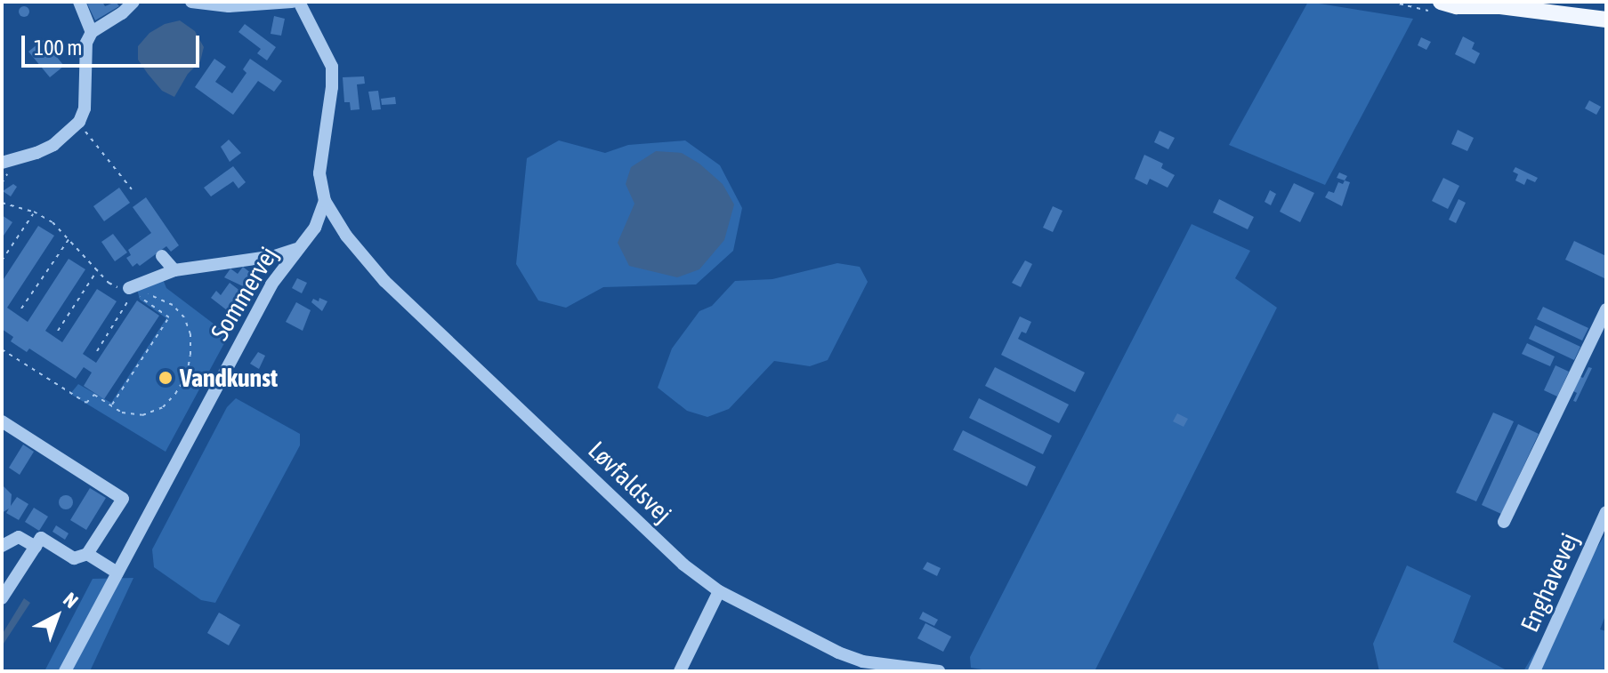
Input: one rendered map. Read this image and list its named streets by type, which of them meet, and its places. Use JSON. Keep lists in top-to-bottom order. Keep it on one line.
{"streets":{"street":["Sommervej","Løvfaldsvej","Enghavevej"]},"crossings":[["Sommervej","Løvfaldsvej"]],"places":["Vandkunst"],"scale_bar":"100 m","north":"top right"}
